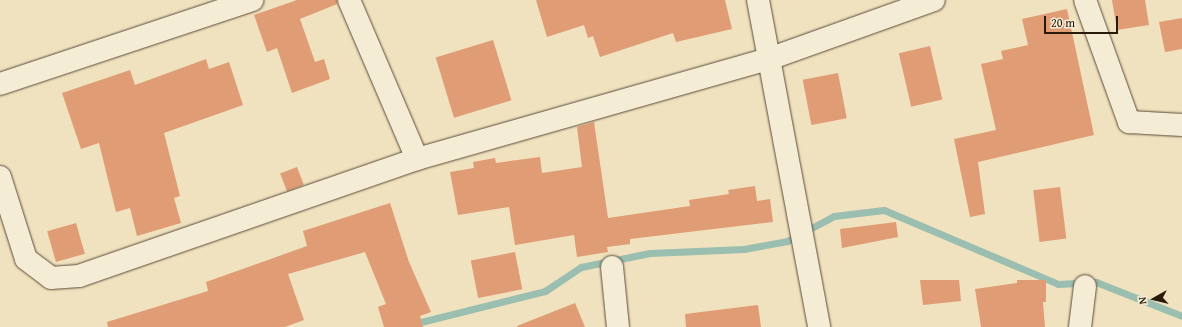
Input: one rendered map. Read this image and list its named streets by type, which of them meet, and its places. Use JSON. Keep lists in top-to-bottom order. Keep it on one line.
{"scale_bar":"20 m","north":"left"}
